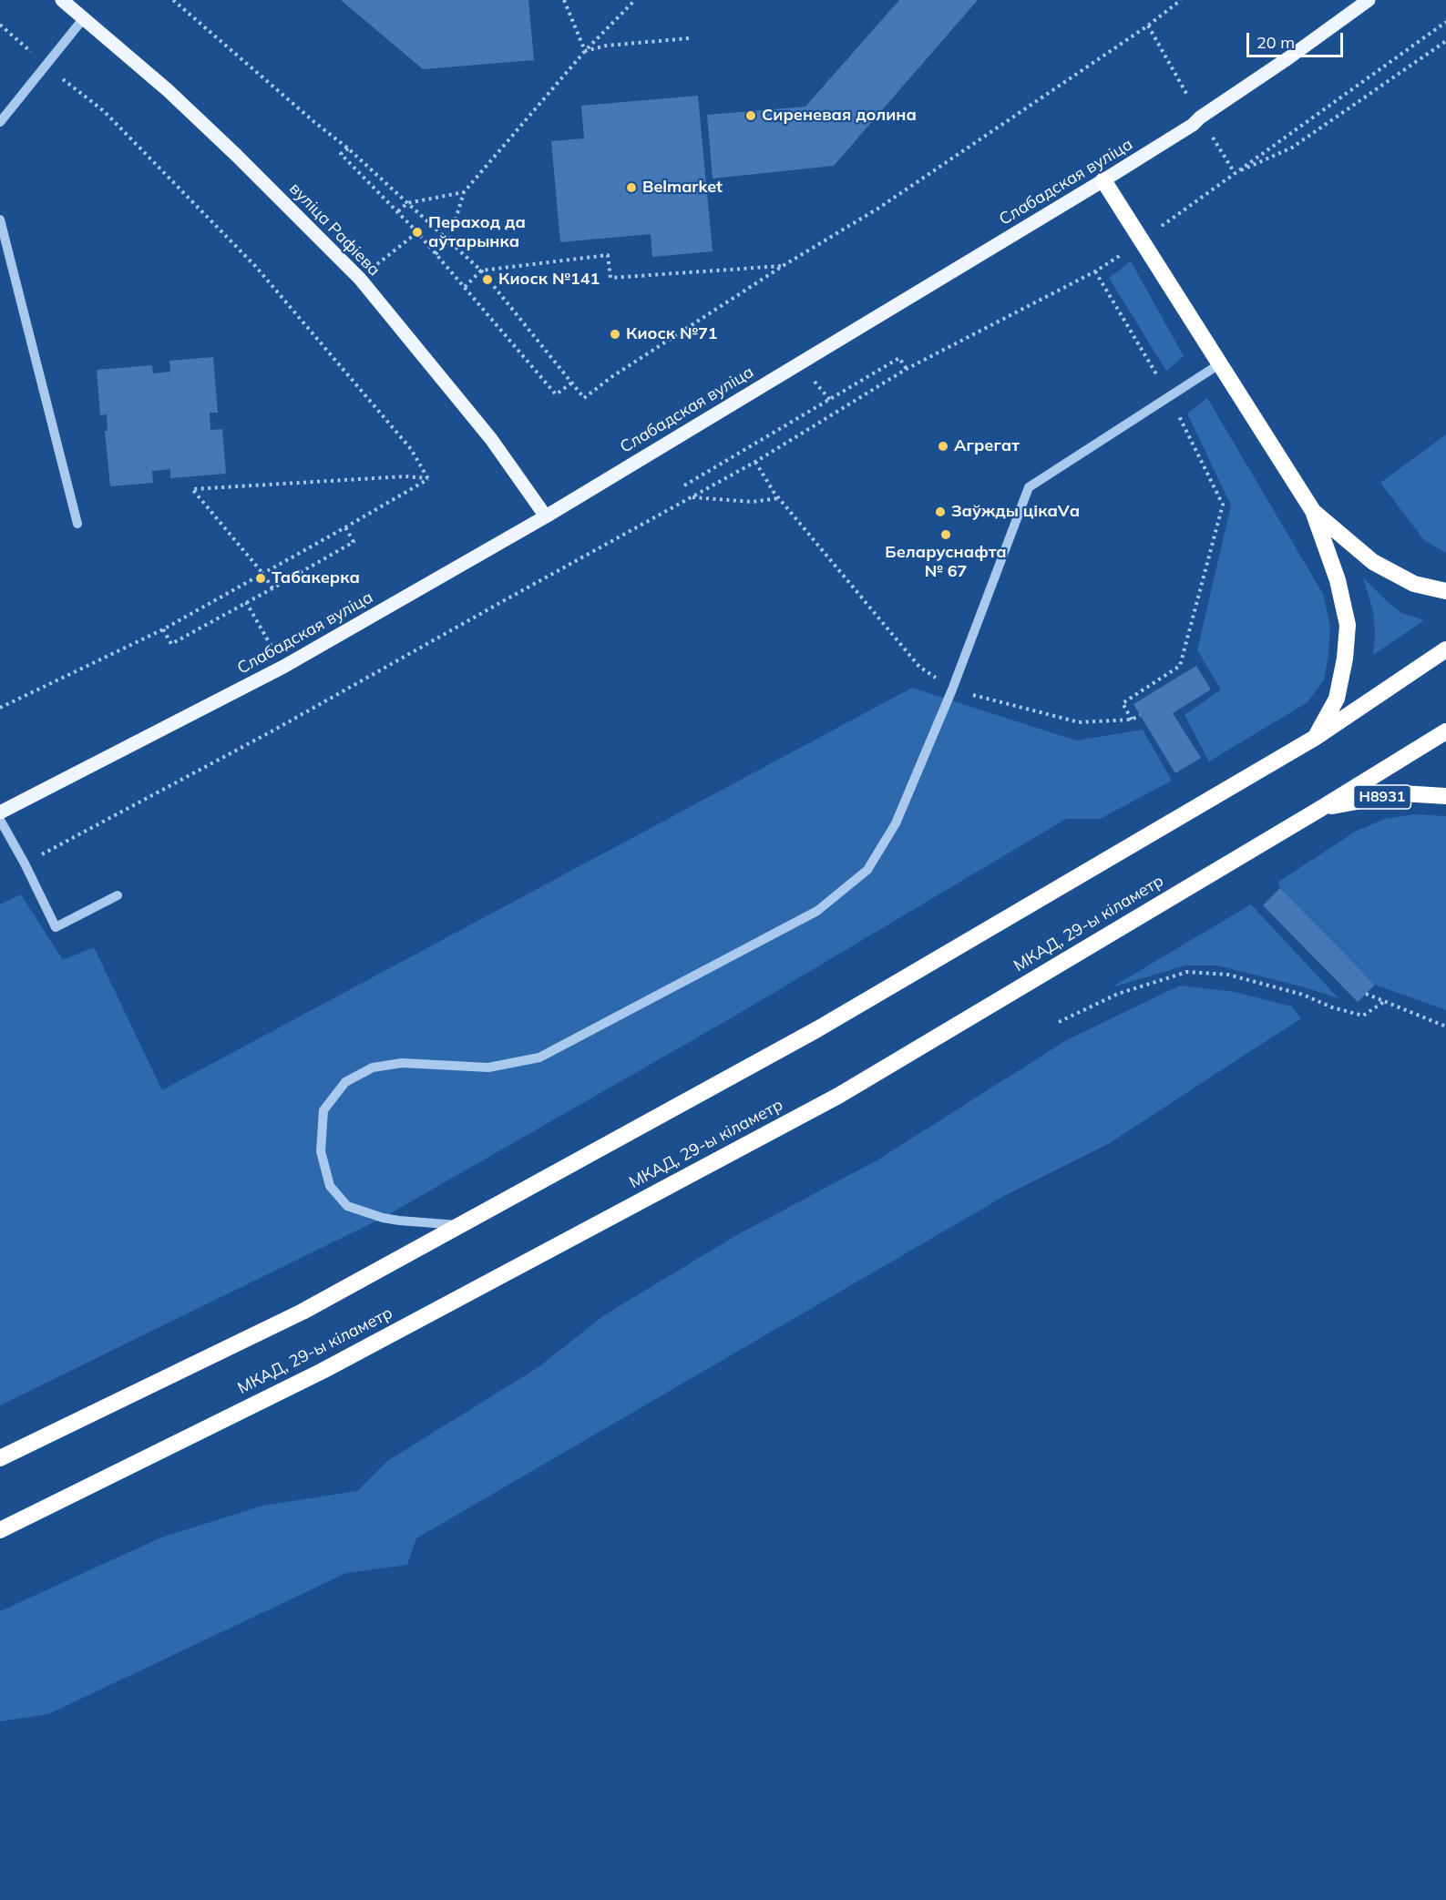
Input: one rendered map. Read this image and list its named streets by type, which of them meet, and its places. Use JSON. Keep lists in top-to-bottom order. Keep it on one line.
{"streets":{"highway":["Н8931","МКАД, 29-ы кіламетр"],"main road":["Слабадская вуліца","вуліца Рафіева"]},"crossings":[["Слабадская вуліца","вуліца Рафіева"],["Н8931","МКАД, 29-ы кіламетр"]],"places":["Сиреневая долина","Belmarket","Пераход да аўтарынка","Киоск №141","Киоск №71","Агрегат","Заўжды цікаVа","Беларуснафта № 67","Табакерка"],"scale_bar":"20 m"}
